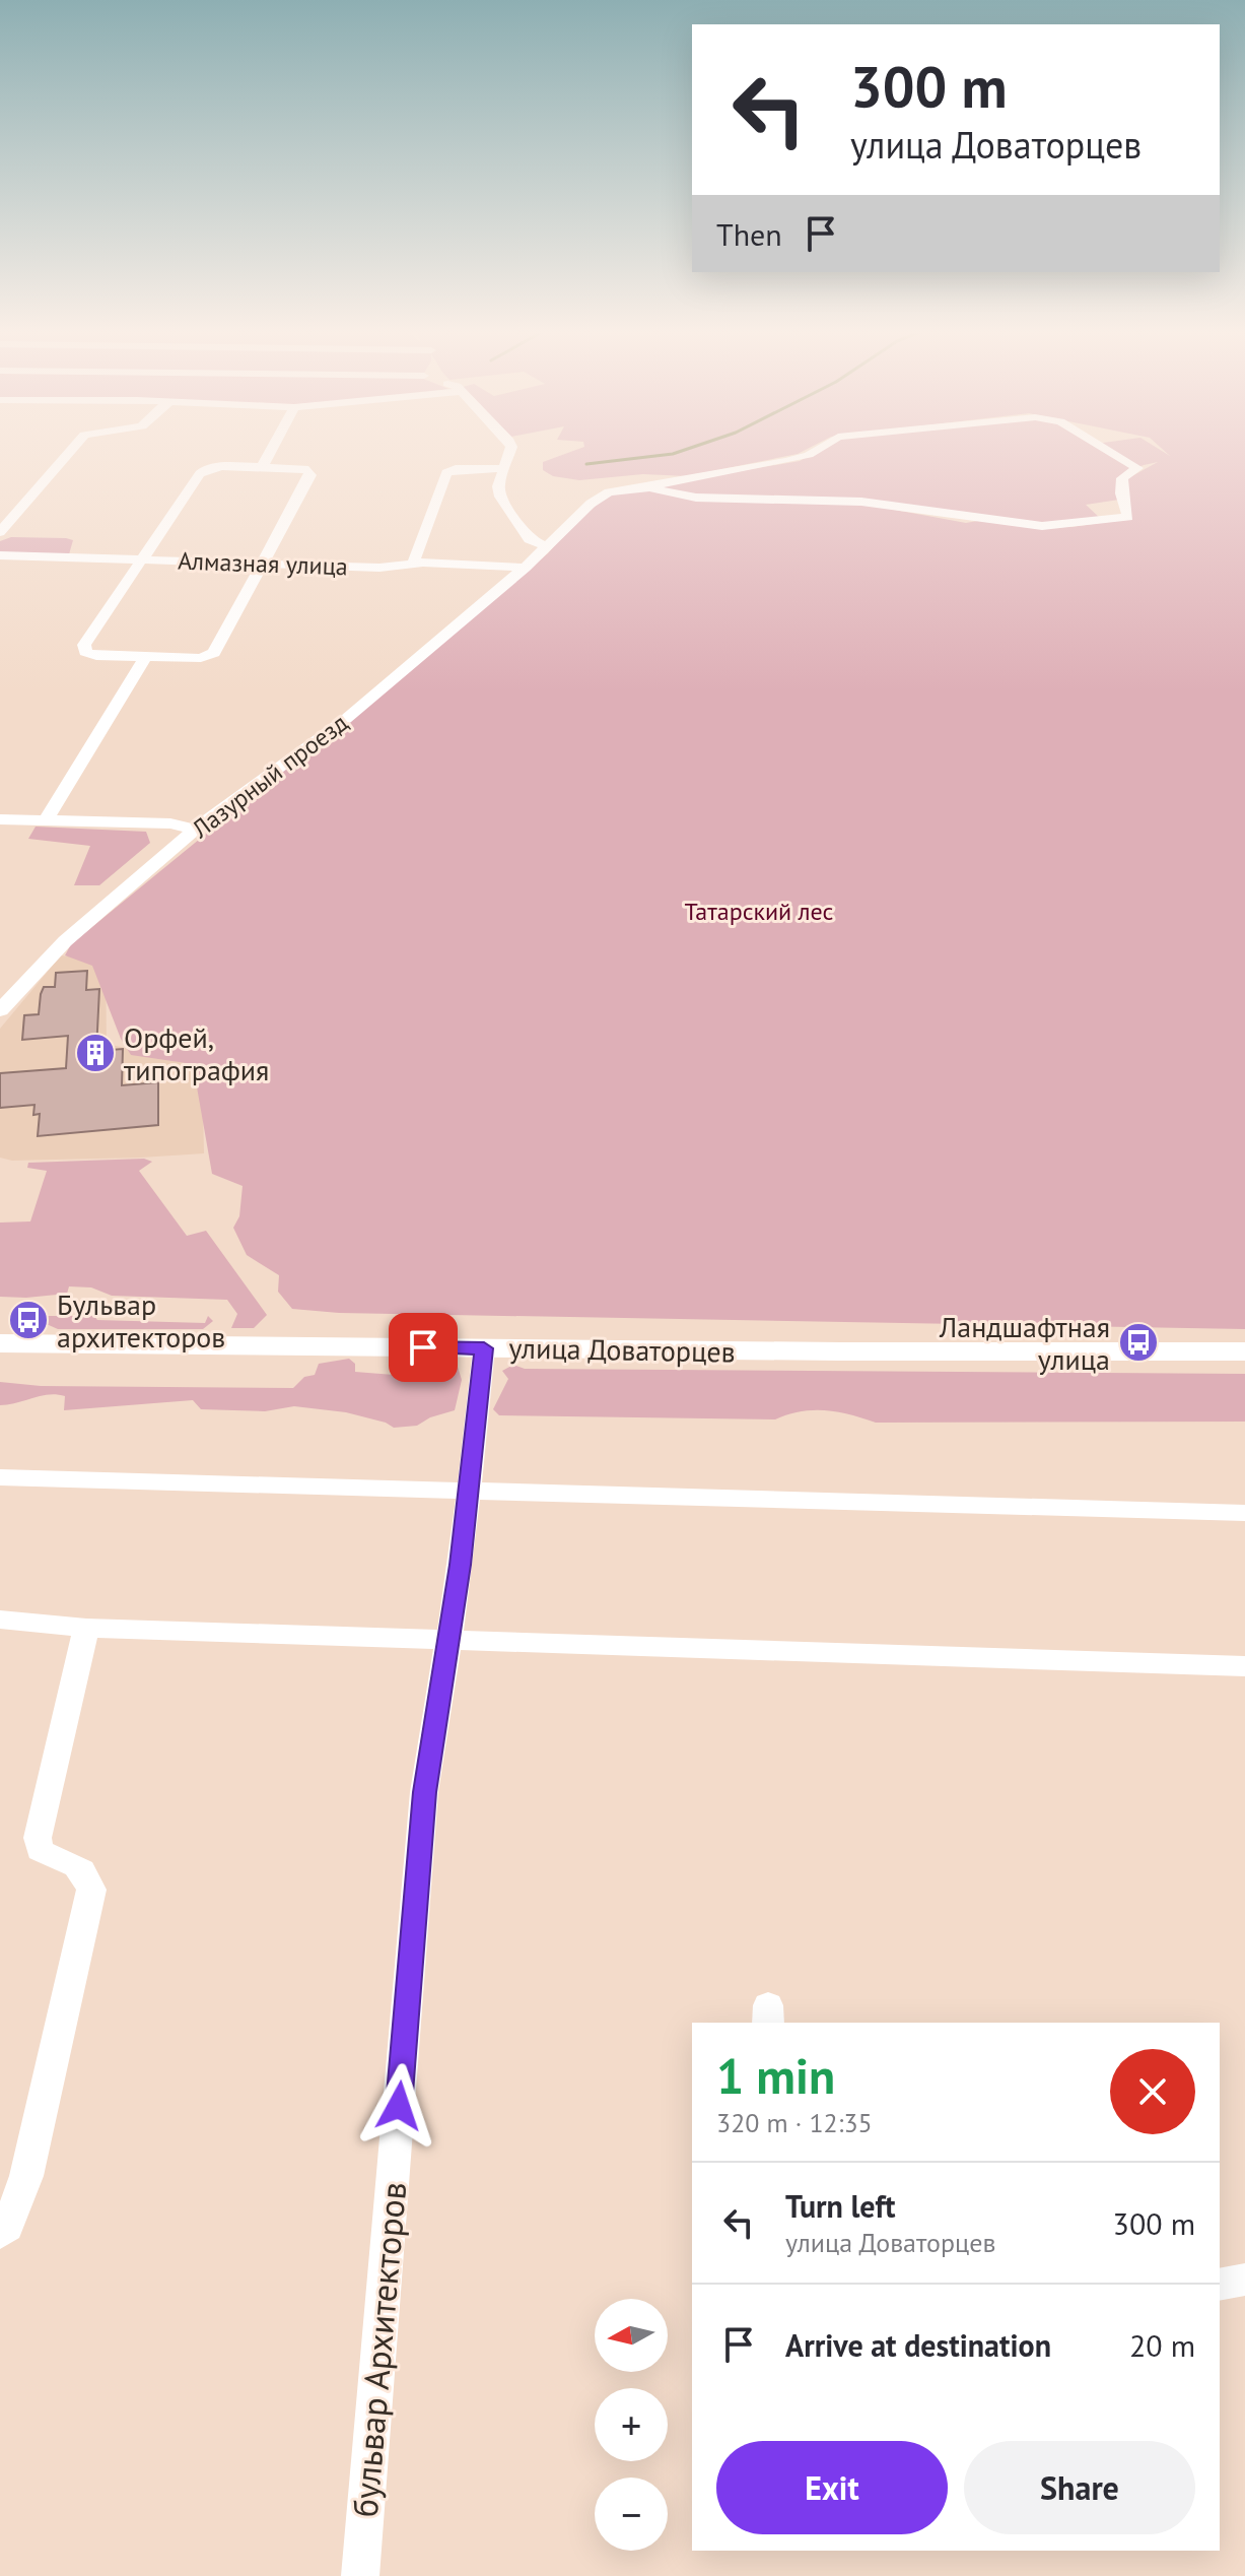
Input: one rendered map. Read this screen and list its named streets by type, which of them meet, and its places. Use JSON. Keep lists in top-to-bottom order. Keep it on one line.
{"streets":{"main road":["улица Доваторцев"],"street":["Алмазная улица","Лазурный проезд","бульвар Архитекторов"]},"crossings":[["Алмазная улица","Лазурный проезд"],["улица Доваторцев","бульвар Архитекторов"]],"parks":["Татарский лес"],"places":{"building":["Орфей, типография"],"bus stop":["Бульвар архитекторов","Ландшафтная улица"]},"north":"left","page":{"turn":["300 m","улица Доваторцев"],"then":"Then","heading":["1 min","320 m · 12:35"],"list":[{"name":"Turn left","note":"улица Доваторцев","value":"300 m"},{"name":"Arrive at destination","value":"20 m"}],"map_buttons":["+","−"],"buttons":["Exit","Share"]}}
